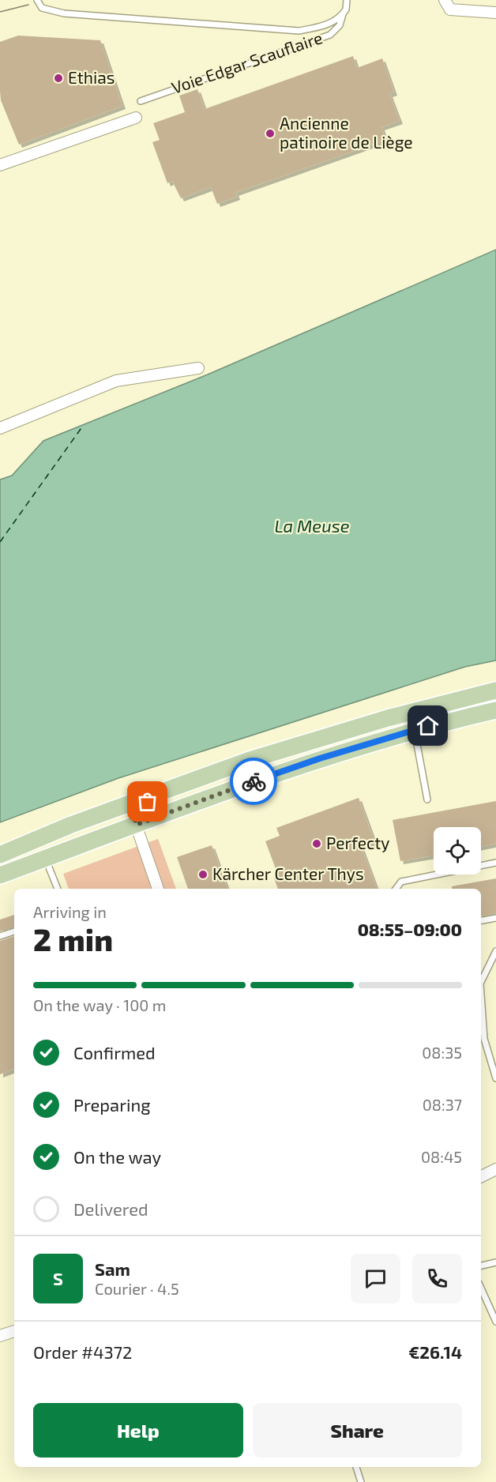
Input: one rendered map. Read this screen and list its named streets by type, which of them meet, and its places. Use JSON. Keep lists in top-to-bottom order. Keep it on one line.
{"streets":{"lane":["Voie Edgar Scauflaire"]},"water":["La Meuse"],"places":["Ethias","Ancienne patinoire de Liège","Perfecty","Kärcher Center Thys"],"page":{"heading":["2 min","Arriving in","08:55–09:00"],"panel":["Sam","Courier · 4.5","Order #4372","€26.14"],"bar":"On the way · 100 m","list":[["Confirmed","08:35"],["Preparing","08:37"],["On the way","08:45"],"Delivered"],"round":"S","buttons":["Help","Share"]}}
